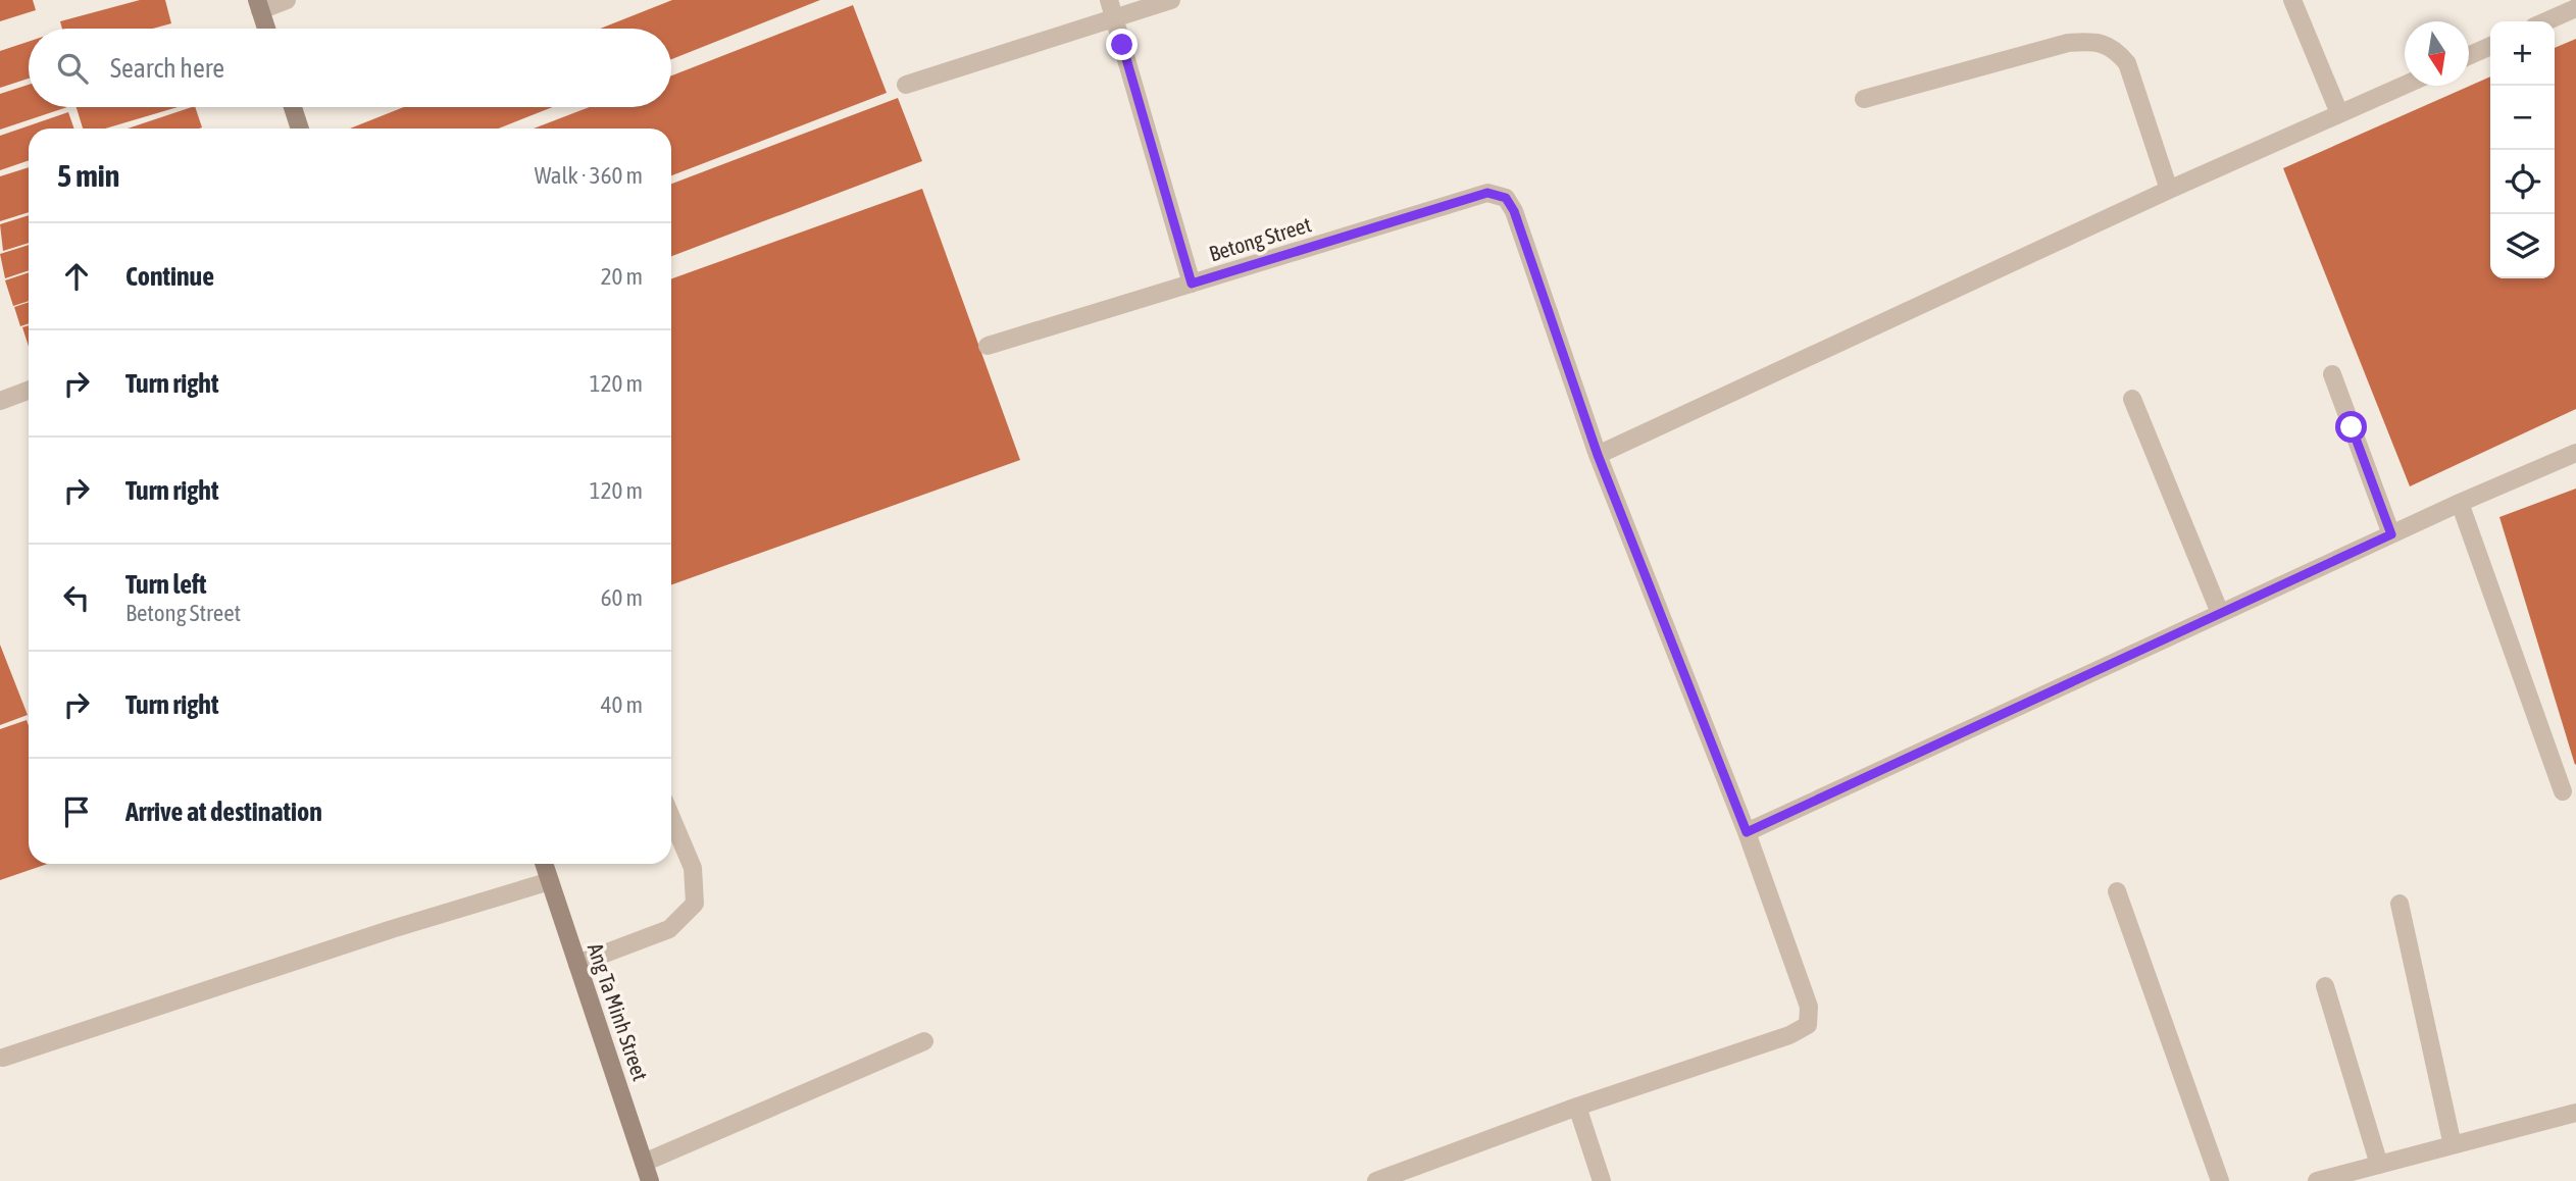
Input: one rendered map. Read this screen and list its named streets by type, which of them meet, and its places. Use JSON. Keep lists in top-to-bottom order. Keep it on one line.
{"streets":{"street":["Betong Street","Ang Ta Minh Street"]},"north":"bottom","page":{"map_buttons":["+","−"],"search":"Search here","heading":["5 min","Walk · 360 m"],"list":[["Continue","20 m"],["Turn right","120 m"],["Turn right","120 m"],["Turn left","Betong Street","60 m"],["Turn right","40 m"],"Arrive at destination"]}}
